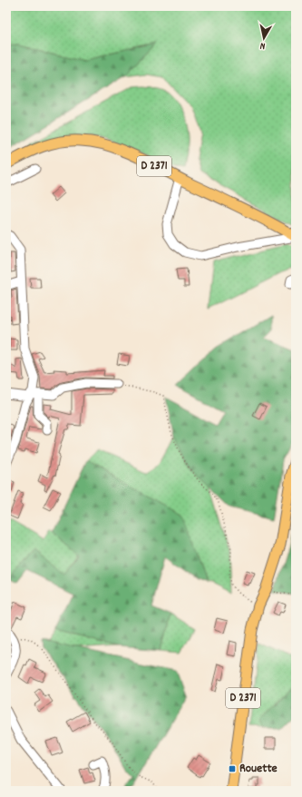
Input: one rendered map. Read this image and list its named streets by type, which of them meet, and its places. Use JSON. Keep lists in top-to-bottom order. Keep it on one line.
{"streets":{"main road":["D 2371"]},"places":{"transit":["Rouette"]},"north":"bottom"}
